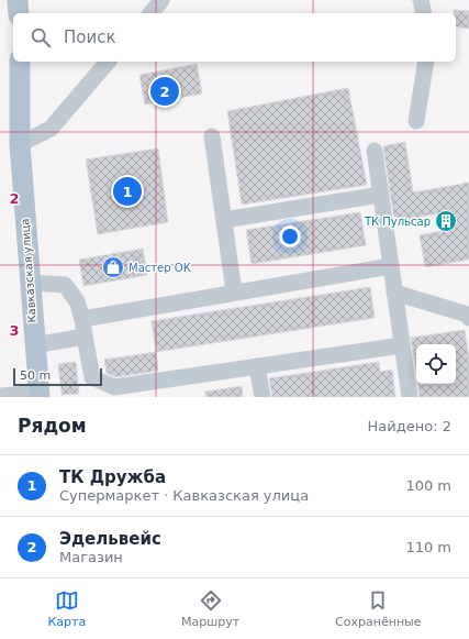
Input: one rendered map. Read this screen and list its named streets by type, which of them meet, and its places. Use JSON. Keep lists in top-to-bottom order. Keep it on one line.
{"streets":{"main road":["Кавказская улица"]},"places":{"building":["ТК Пульсар"],"shop":["Мастер ОК"]},"scale_bar":"50 m","page":{"search":"Поиск","pins":["2","1"],"scale":"50 m","heading":["Рядом","Найдено: 2"],"list":[{"mark":"1","name":"ТК Дружба","note":"Супермаркет · Кавказская улица","value":"100 m"},{"mark":"2","name":"Эдельвейс","note":"Магазин","value":"110 m"}],"nav":["Карта","Маршрут","Сохранённые"]},"grid":{"rows":["2","3"]}}
